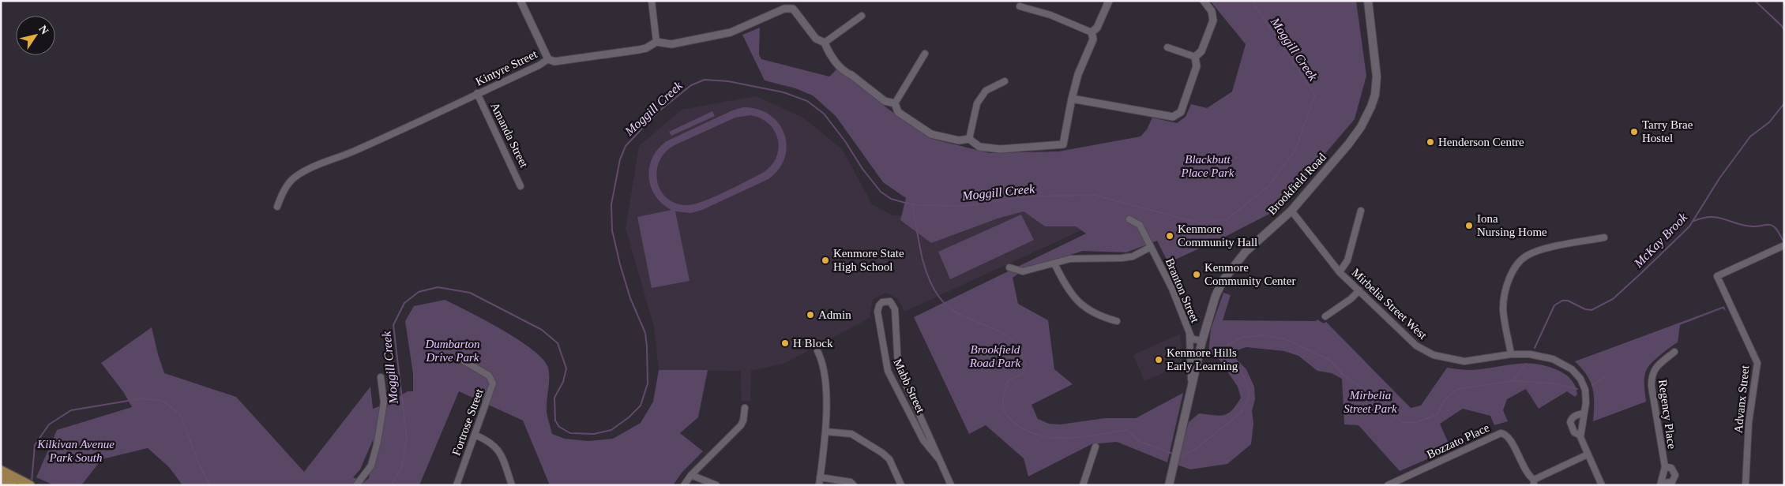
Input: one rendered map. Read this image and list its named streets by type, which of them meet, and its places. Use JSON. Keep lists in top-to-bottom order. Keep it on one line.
{"streets":{"main road":["Brookfield Road"],"street":["Kintyre Street","Amanda Street","Branton Street","Mirbelia Street West","Mabb Street","Advanx Street","Regency Place","Fortrose Street","Bozzato Place"]},"crossings":[["Kintyre Street","Amanda Street"],["Brookfield Road","Branton Street"],["Brookfield Road","Mirbelia Street West"]],"water":["Moggill Creek","McKay Brook"],"parks":["Blackbutt Place Park","Dumbarton Drive Park","Brookfield Road Park","Mirbelia Street Park","Kilkivan Avenue Park South"],"places":["Tarry Brae Hostel","Henderson Centre","Iona Nursing Home","Kenmore Community Hall","Kenmore State High School","Kenmore Community Center","Admin","H Block","Kenmore Hills Early Learning"],"north":"top right"}
